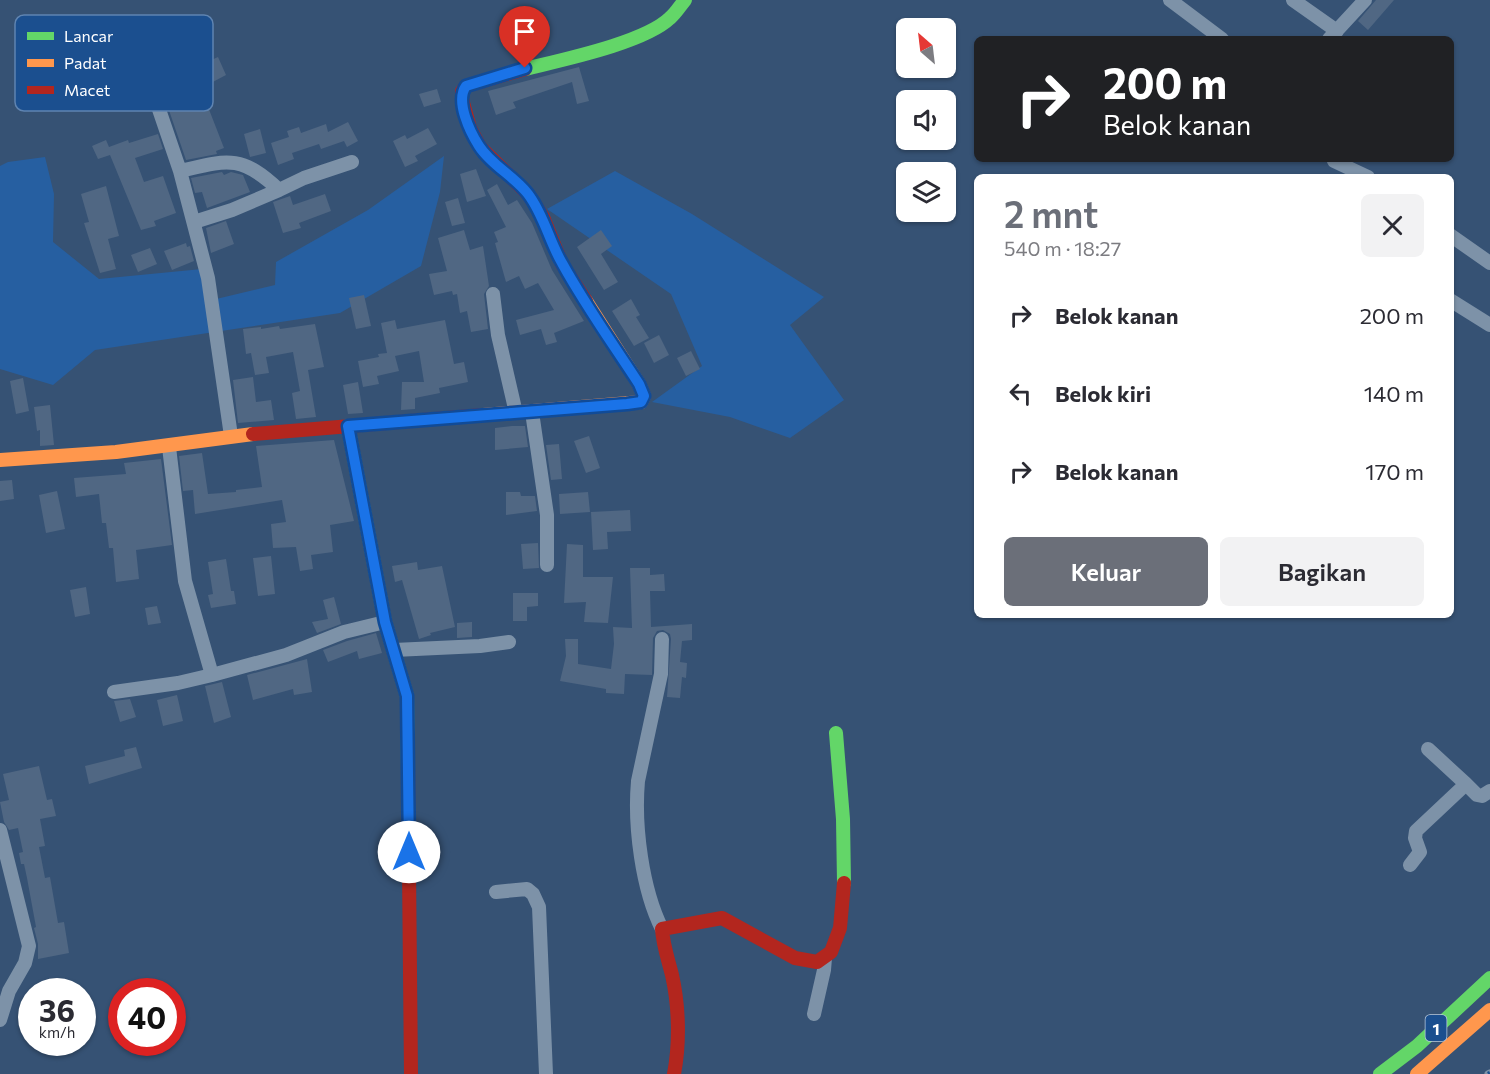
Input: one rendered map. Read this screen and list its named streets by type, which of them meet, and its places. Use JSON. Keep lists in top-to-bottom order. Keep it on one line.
{"streets":{"main road":["1"]},"legend":["Lancar","Padat","Macet"],"north":"top left","page":{"turn":["200 m","Belok kanan"],"heading":["2 mnt","540 m · 18:27"],"list":[{"name":"Belok kanan","value":"200 m"},{"name":"Belok kiri","value":"140 m"},{"name":"Belok kanan","value":"170 m"}],"buttons":["Keluar","Bagikan"],"speed":"36 km/h","limit":"40"}}
